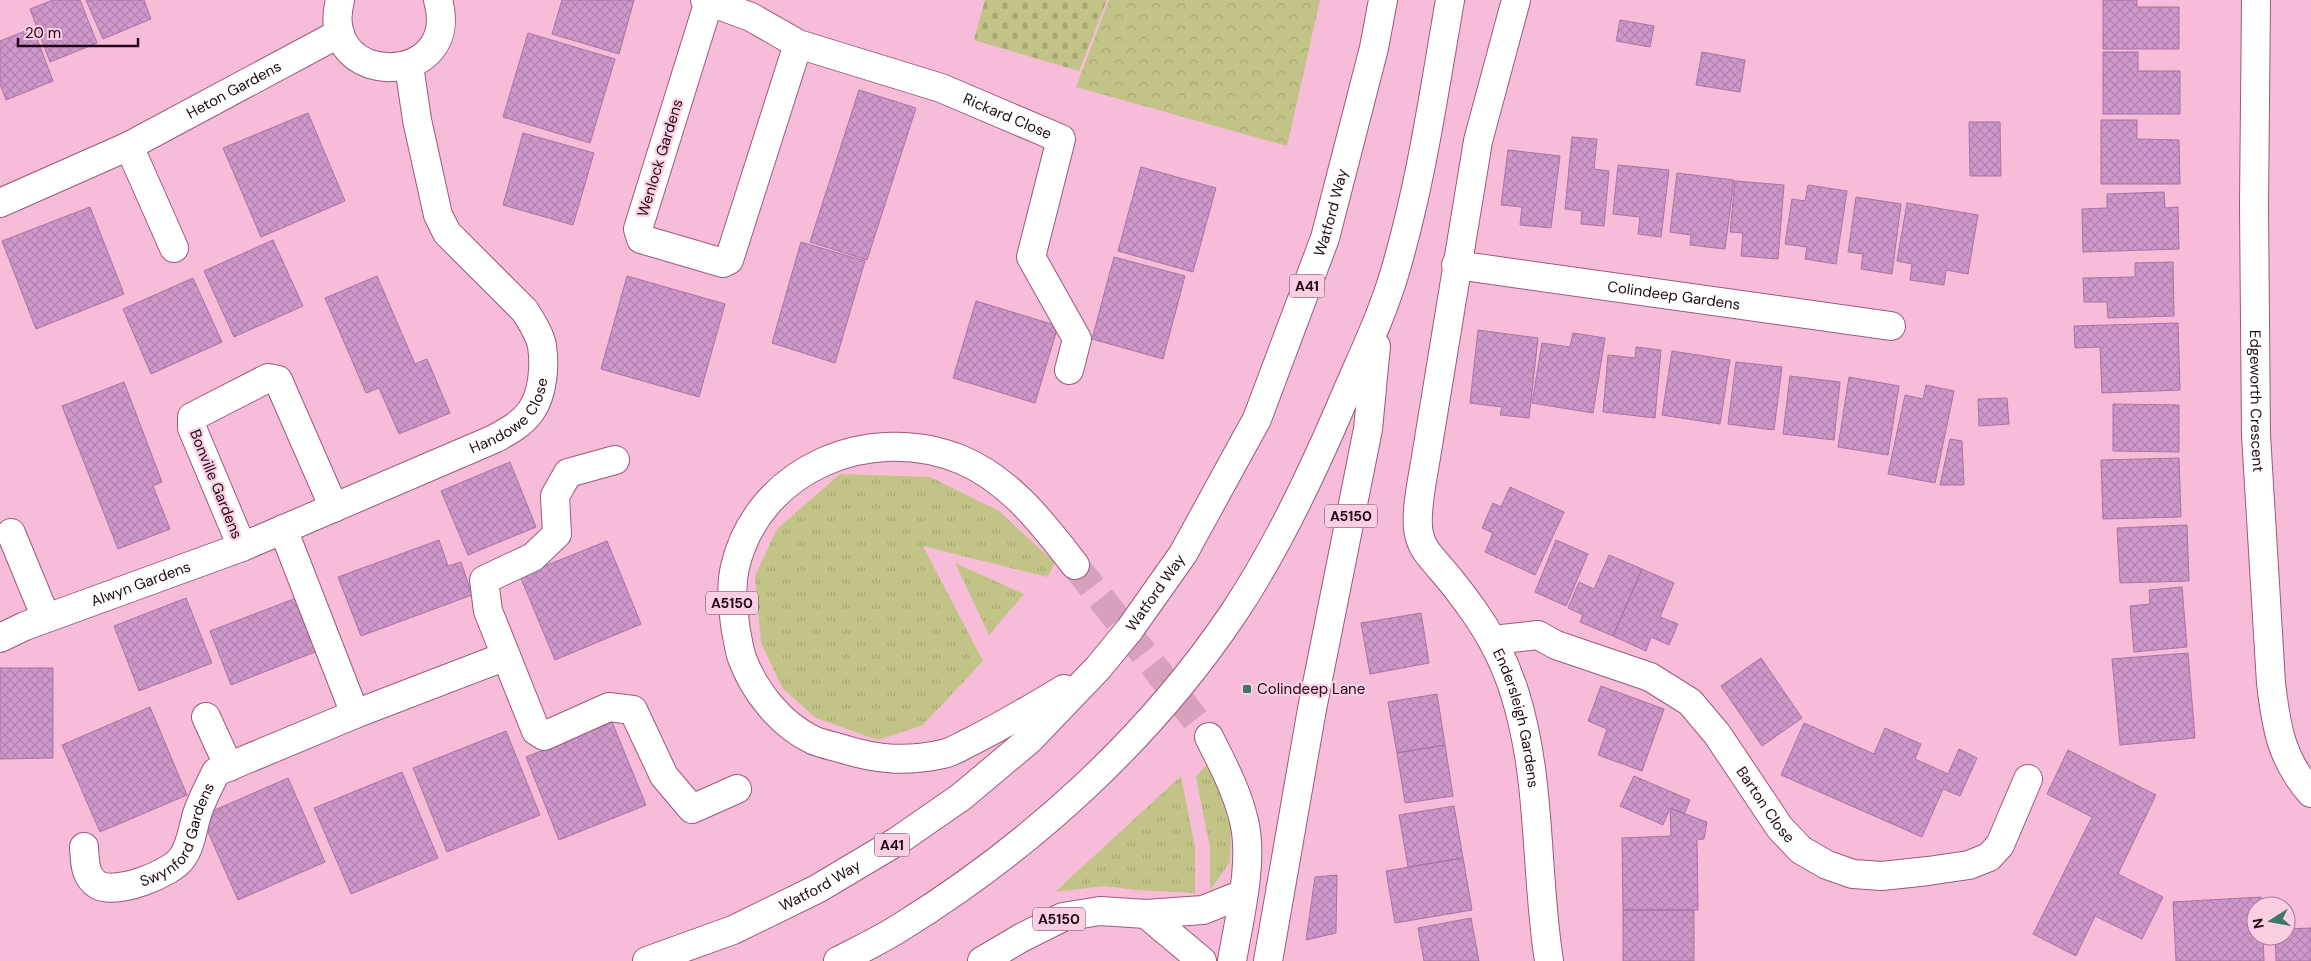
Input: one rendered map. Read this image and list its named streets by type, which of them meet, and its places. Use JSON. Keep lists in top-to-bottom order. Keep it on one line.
{"streets":{"main road":["Heton Gardens","Rickard Close","Wenlock Gardens","Watford Way","A41","Colindeep Gardens","Edgeworth Crescent","Handowe Close","Bonville Gardens","A5150","Alwyn Gardens","Endersleigh Gardens","Barton Close","Swynford Gardens"]},"crossings":[["Rickard Close","Wenlock Gardens"],["Watford Way","A5150"],["Colindeep Gardens","Endersleigh Gardens"],["Handowe Close","Bonville Gardens"],["Handowe Close","Alwyn Gardens"],["Bonville Gardens","Alwyn Gardens"],["Endersleigh Gardens","Barton Close"]],"places":{"transit":["Colindeep Lane"]},"scale_bar":"20 m","north":"left"}
